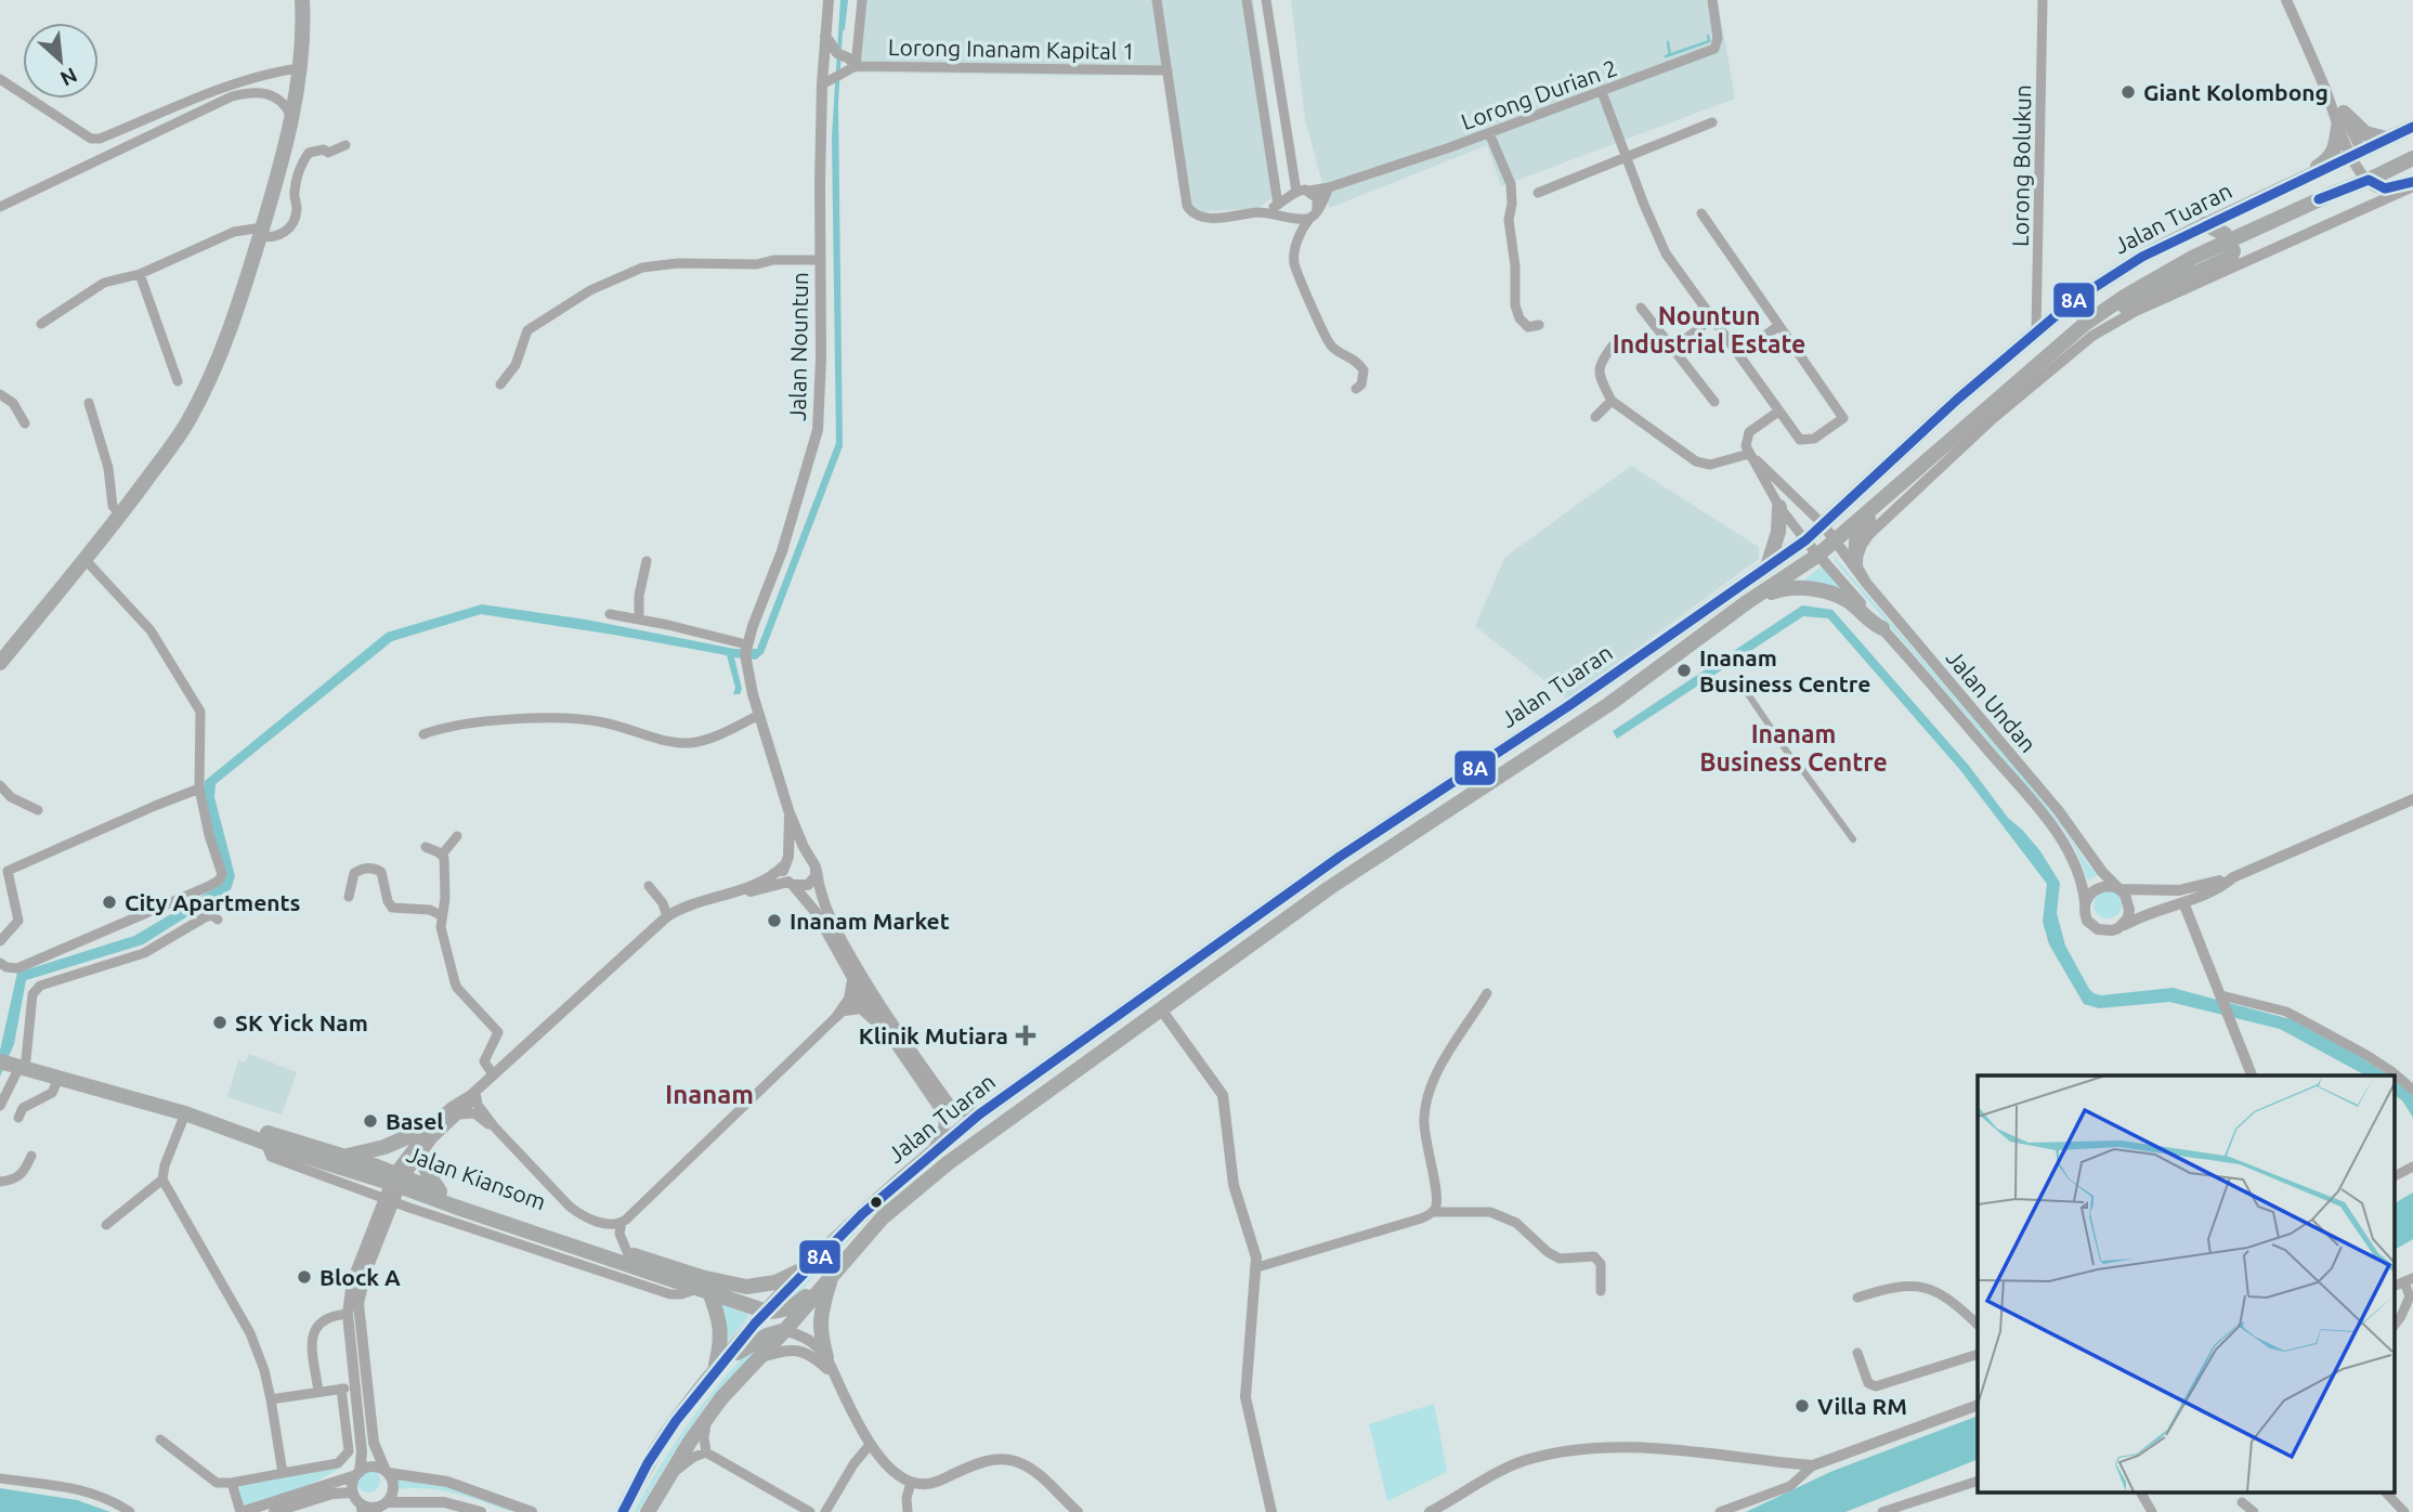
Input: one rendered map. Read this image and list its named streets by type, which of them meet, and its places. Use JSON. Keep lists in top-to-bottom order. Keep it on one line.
{"streets":{"main road":["Jalan Tuaran","Jalan Kiansom"],"street":["Lorong Inanam Kapital 1","Lorong Durian 2","Lorong Bolukun","Jalan Nountun","Jalan Undan"]},"crossings":[["Lorong Bolukun","Jalan Tuaran"],["Jalan Tuaran","Jalan Nountun"],["Jalan Tuaran","Jalan Undan"],["Jalan Tuaran","Jalan Kiansom"]],"districts":["Nountun Industrial Estate","Inanam Business Centre","Inanam"],"places":{"other":["Giant Kolombong","Inanam Business Centre","City Apartments","Inanam Market","SK Yick Nam","Basel","Block A","Villa RM"],"health":["Klinik Mutiara"]},"lines":["transit line 8A"],"north":"bottom right"}
